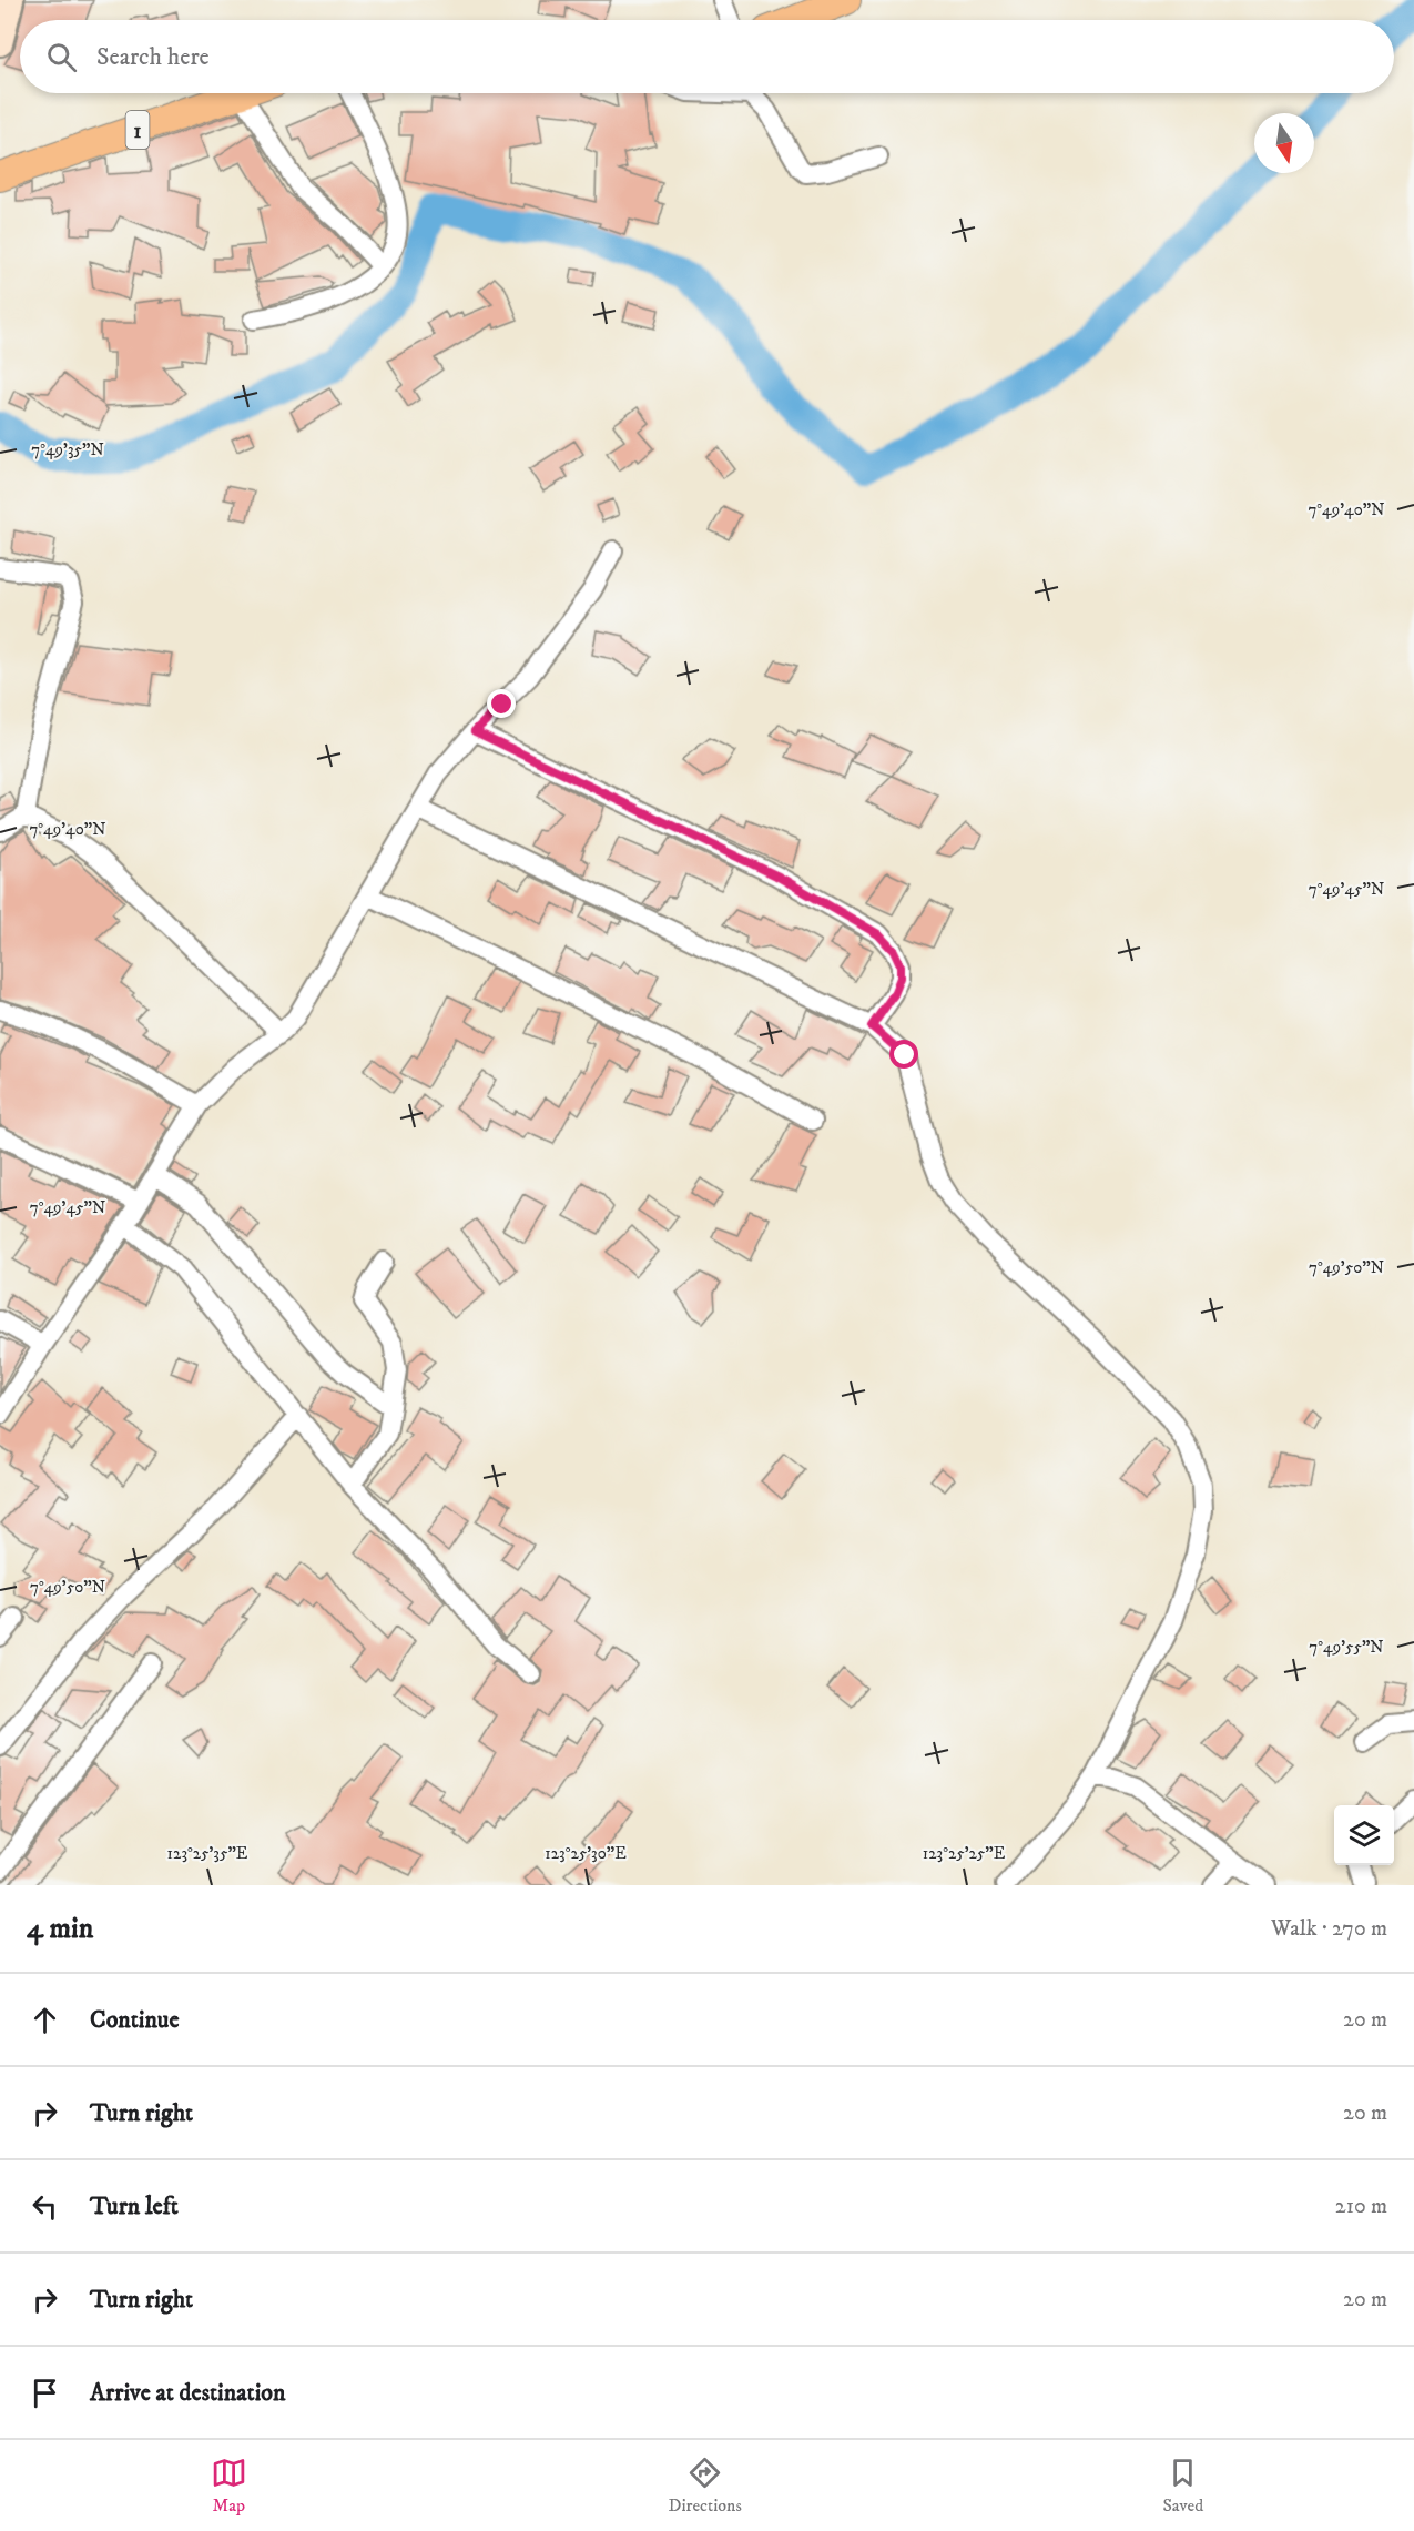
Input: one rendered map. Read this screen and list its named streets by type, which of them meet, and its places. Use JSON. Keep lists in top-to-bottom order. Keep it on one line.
{"streets":{"main road":["1"]},"north":"bottom","page":{"search":"Search here","heading":["4 min","Walk · 270 m"],"list":[["Continue","20 m"],["Turn right","20 m"],["Turn left","210 m"],["Turn right","20 m"],"Arrive at destination"],"nav":["Map","Directions","Saved"]},"coordinates":["7°49'35\"N","7°49'40\"N","7°49'45\"N","7°49'50\"N","7°49'55\"N","123°25'35\"E","123°25'30\"E","123°25'25\"E"]}
